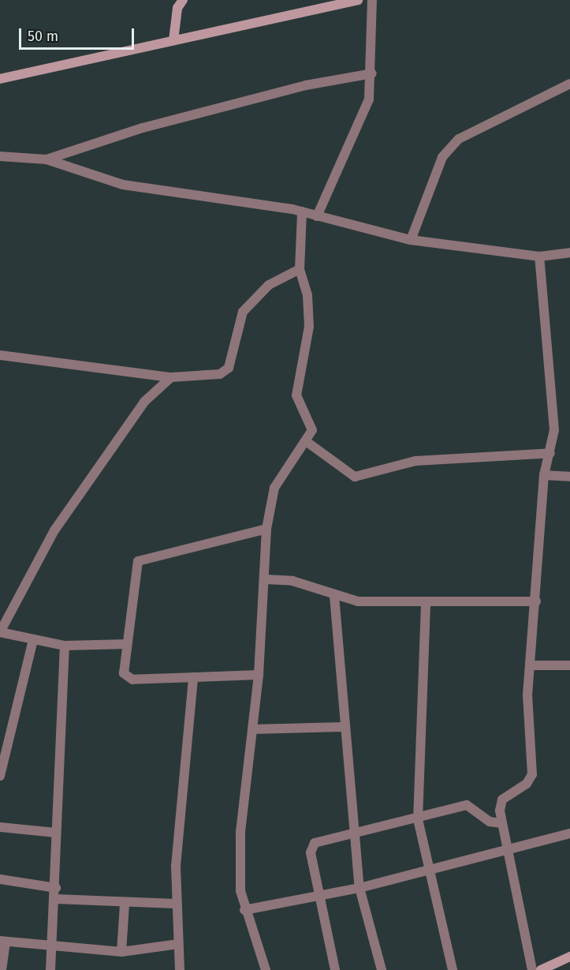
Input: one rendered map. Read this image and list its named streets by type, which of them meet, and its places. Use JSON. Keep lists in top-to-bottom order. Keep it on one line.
{"scale_bar":"50 m"}
